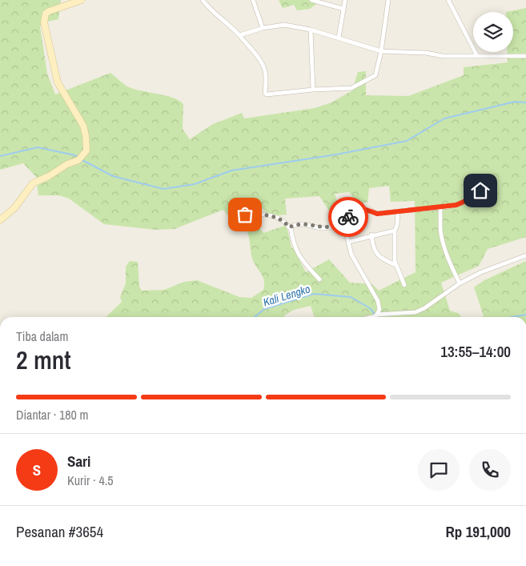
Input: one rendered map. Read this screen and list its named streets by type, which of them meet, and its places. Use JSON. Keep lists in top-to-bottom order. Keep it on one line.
{"water":["Kali Lengko"],"page":{"heading":["2 mnt","Tiba dalam","13:55–14:00"],"panel":["Sari","Kurir · 4.5","Pesanan #3654","Rp 191,000"],"bar":"Diantar · 180 m","round":"S"}}
